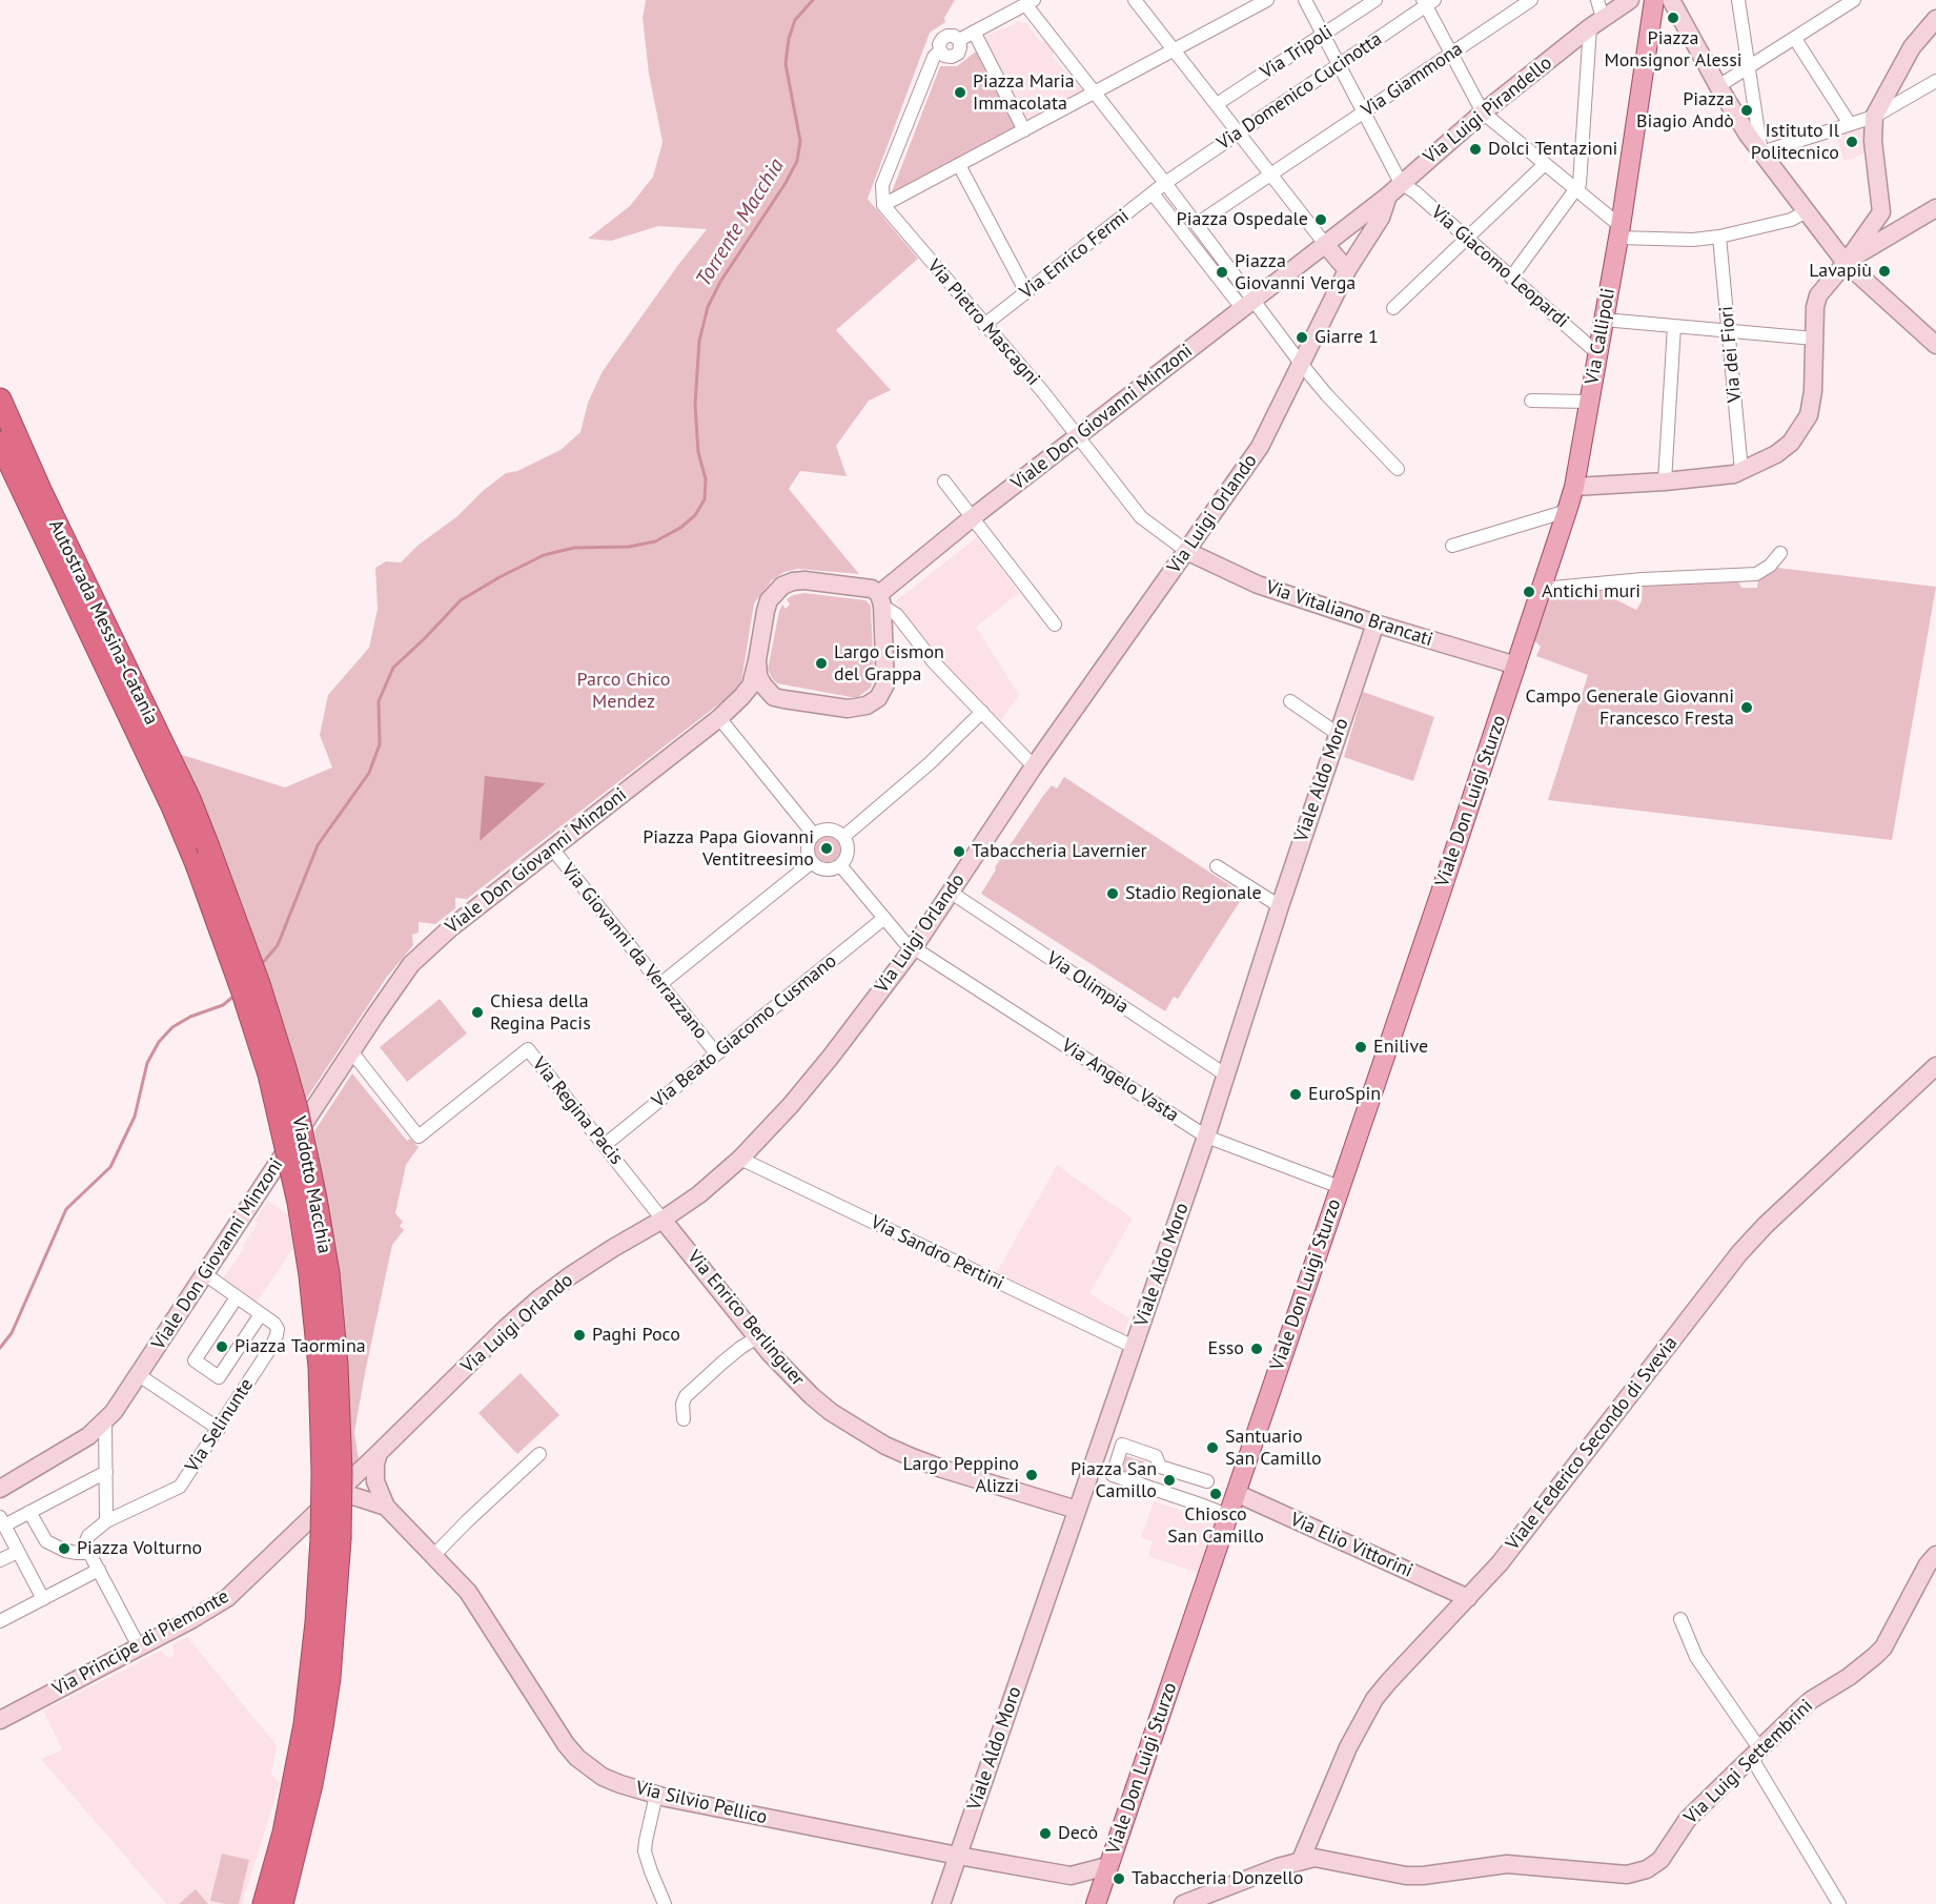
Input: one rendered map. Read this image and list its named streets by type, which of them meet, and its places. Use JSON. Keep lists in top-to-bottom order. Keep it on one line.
{"streets":{"highway":["Autostrada Messina-Catania","Viadotto Macchia"],"main road":["Via Callipoli","Viale Don Luigi Sturzo"],"street":["Via Tripoli","Via Giammona","Via Domenico Cucinotta","Via Luigi Pirandello","Via Enrico Fermi","Via Giacomo Leopardi","Via Pietro Mascagni","Via dei Fiori","Viale Don Giovanni Minzoni","Via Luigi Orlando","Via Vitaliano Brancati","Viale Aldo Moro","Via Giovanni da Verrazzano","Via Olimpia","Via Beato Giacomo Cusmano","Via Angelo Vasta","Via Regina Pacis","Via Sandro Pertini","Via Enrico Berlinguer","Via Selinunte","Viale Federico Secondo di Svevia","Via Elio Vittorini","Via Principe di Piemonte","Via Luigi Settembrini","Via Silvio Pellico"]},"crossings":[["Via Domenico Cucinotta","Via Enrico Fermi"],["Via Luigi Pirandello","Via Giacomo Leopardi"],["Via Luigi Pirandello","Viale Don Giovanni Minzoni"],["Via Luigi Pirandello","Via Luigi Orlando"],["Via Enrico Fermi","Via Pietro Mascagni"],["Via Giacomo Leopardi","Via Callipoli"],["Via Giacomo Leopardi","Via Luigi Orlando"],["Via Pietro Mascagni","Viale Don Giovanni Minzoni"],["Via Pietro Mascagni","Via Luigi Orlando"],["Via Pietro Mascagni","Via Vitaliano Brancati"],["Via Callipoli","Via Vitaliano Brancati"],["Via Callipoli","Viale Don Luigi Sturzo"],["Viale Don Giovanni Minzoni","Via Giovanni da Verrazzano"],["Viale Don Giovanni Minzoni","Via Regina Pacis"],["Via Luigi Orlando","Via Vitaliano Brancati"],["Via Luigi Orlando","Via Olimpia"],["Via Luigi Orlando","Via Angelo Vasta"],["Via Luigi Orlando","Via Regina Pacis"],["Via Luigi Orlando","Via Sandro Pertini"],["Via Luigi Orlando","Via Enrico Berlinguer"],["Via Luigi Orlando","Via Principe di Piemonte"],["Via Vitaliano Brancati","Viale Aldo Moro"],["Via Vitaliano Brancati","Viale Don Luigi Sturzo"],["Autostrada Messina-Catania","Viadotto Macchia"],["Viale Aldo Moro","Via Olimpia"],["Viale Aldo Moro","Via Angelo Vasta"],["Viale Aldo Moro","Via Sandro Pertini"],["Viale Aldo Moro","Via Enrico Berlinguer"],["Viale Aldo Moro","Via Silvio Pellico"],["Viale Don Luigi Sturzo","Via Angelo Vasta"],["Viale Don Luigi Sturzo","Via Elio Vittorini"],["Via Giovanni da Verrazzano","Via Beato Giacomo Cusmano"],["Via Beato Giacomo Cusmano","Via Angelo Vasta"],["Via Beato Giacomo Cusmano","Via Regina Pacis"],["Via Regina Pacis","Via Enrico Berlinguer"],["Viale Federico Secondo di Svevia","Via Elio Vittorini"],["Viale Federico Secondo di Svevia","Via Luigi Settembrini"]],"water":["Torrente Macchia"],"parks":["Parco Chico Mendez"],"places":["Piazza Monsignor Alessi","Piazza Maria Immacolata","Piazza Biagio Andò","Istituto Il Politecnico","Dolci Tentazioni","Piazza Ospedale","Lavapiù","Piazza Giovanni Verga","Giarre 1","Antichi muri","Largo Cismon del Grappa","Campo Generale Giovanni Francesco Fresta","Piazza Papa Giovanni Ventitreesimo","Tabaccheria Lavernier","Stadio Regionale","Chiesa della Regina Pacis","Enilive","EuroSpin","Paghi Poco","Piazza Taormina","Esso","Santuario San Camillo","Largo Peppino Alizzi","Piazza San Camillo","Chiosco San Camillo","Piazza Volturno","Decò","Tabaccheria Donzello"]}
